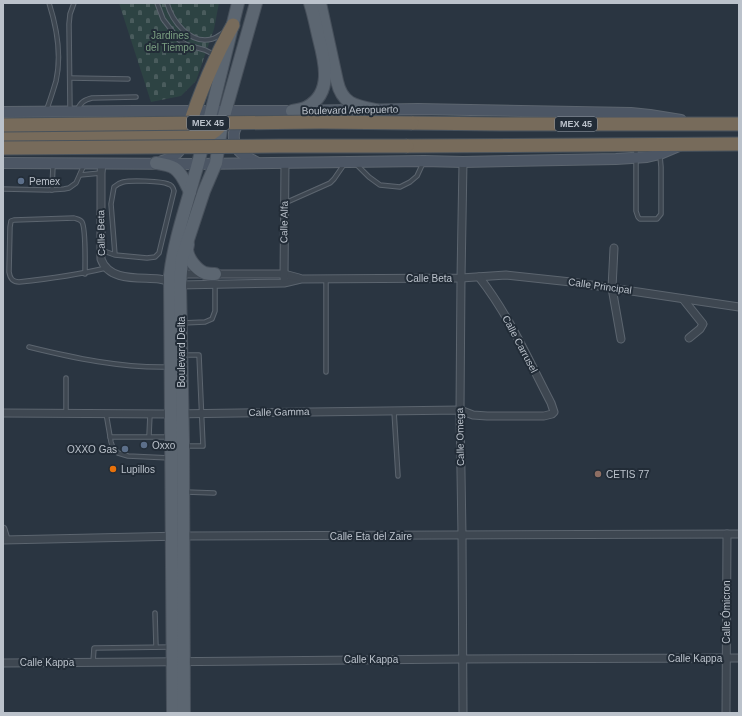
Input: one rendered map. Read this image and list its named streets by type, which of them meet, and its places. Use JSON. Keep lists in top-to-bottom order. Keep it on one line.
{"streets":{"highway":["Boulevard Aeropuerto","MEX 45"],"main road":["Boulevard Delta"],"street":["Calle Alfa","Calle Beta","Calle Principal","Calle Carrusel","Calle Gamma","Calle Omega","Calle Eta del Zaire","Calle Ómicron","Calle Kappa"]},"crossings":[["Boulevard Aeropuerto","Boulevard Delta"],["Calle Alfa","Calle Beta"],["Calle Beta","Calle Principal"],["Calle Beta","Boulevard Delta"],["Calle Beta","Calle Omega"],["Calle Principal","Calle Carrusel"],["Calle Principal","Calle Omega"],["Calle Carrusel","Calle Gamma"],["Boulevard Delta","Calle Gamma"],["Boulevard Delta","Calle Eta del Zaire"],["Boulevard Delta","Calle Kappa"],["Calle Gamma","Calle Omega"],["Calle Omega","Calle Eta del Zaire"],["Calle Omega","Calle Kappa"],["Calle Eta del Zaire","Calle Ómicron"],["Calle Ómicron","Calle Kappa"]],"parks":["Jardines del Tiempo"],"places":["Pemex","Oxxo","OXXO Gas","Lupillos","CETIS 77"]}
